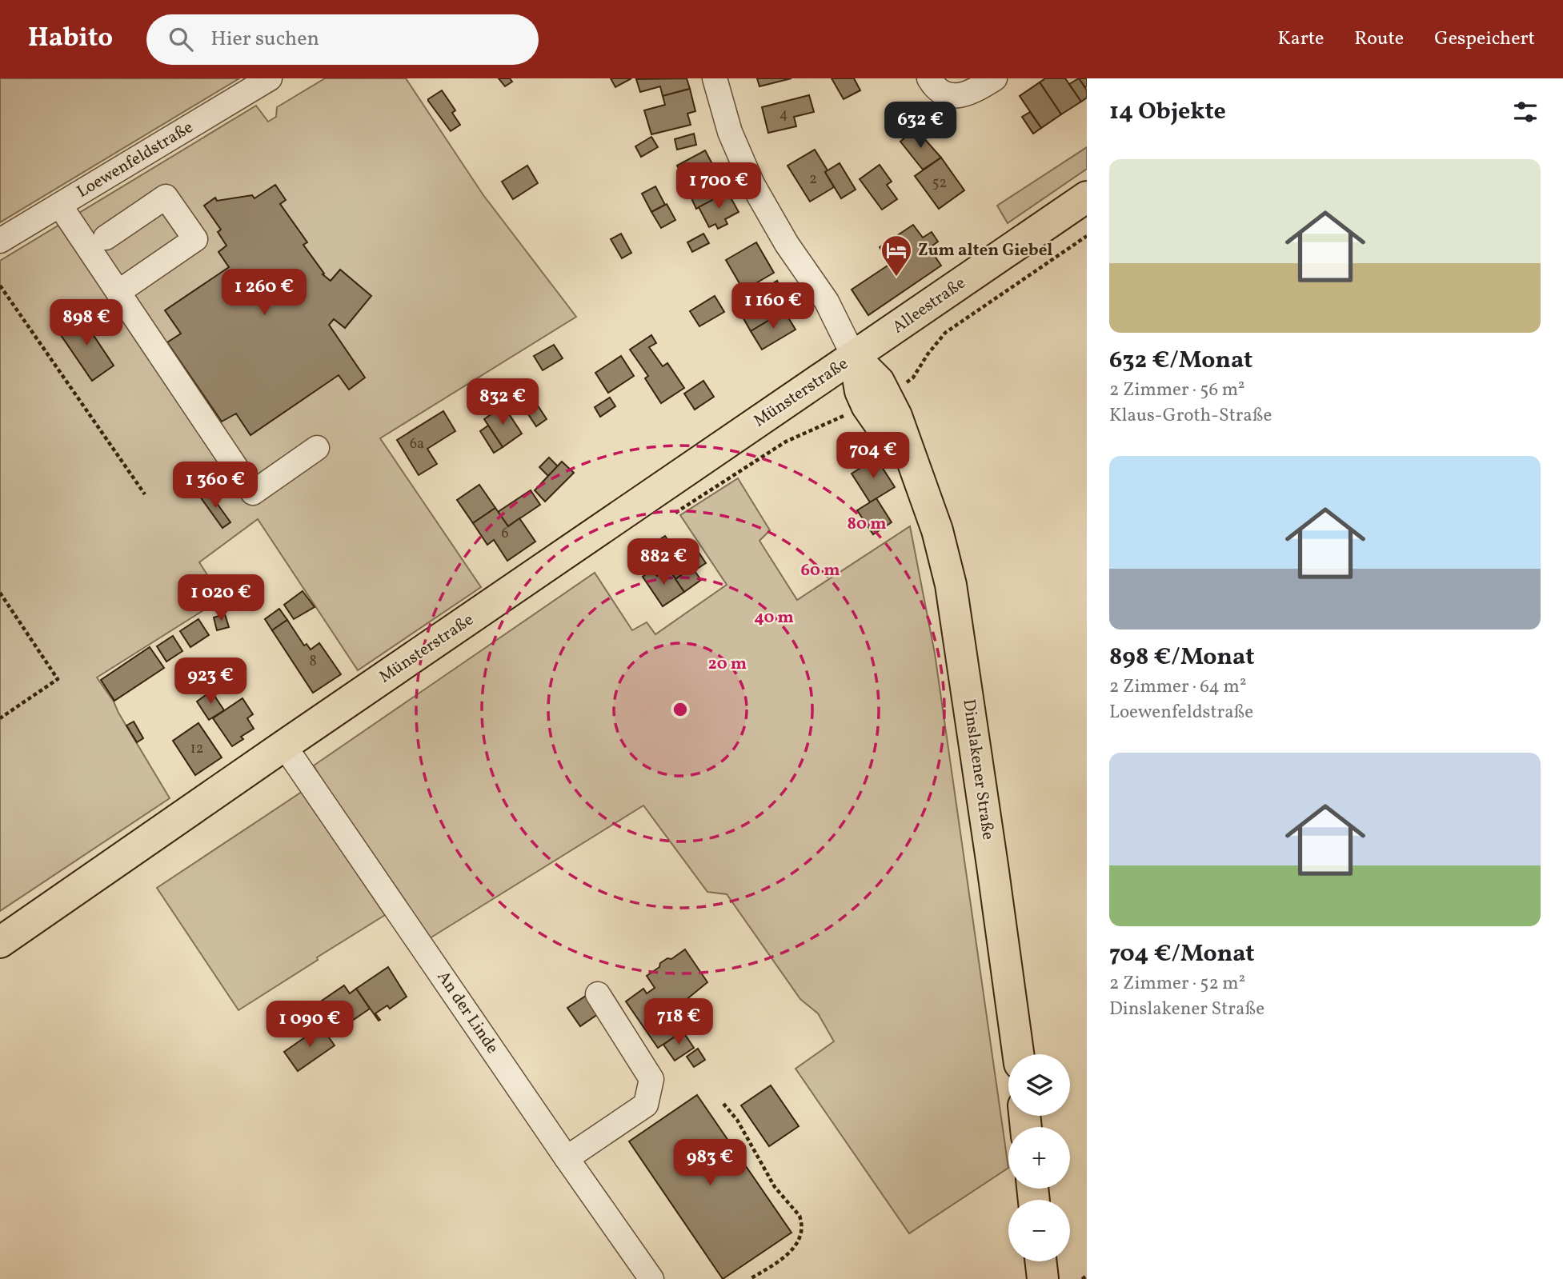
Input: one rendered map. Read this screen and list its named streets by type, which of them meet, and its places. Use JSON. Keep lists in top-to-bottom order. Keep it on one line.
{"streets":{"main road":["Alleestraße","Münsterstraße","Dinslakener Straße"],"street":["Loewenfeldstraße","An der Linde"]},"crossings":[["Alleestraße","Münsterstraße"],["Alleestraße","Dinslakener Straße"],["Münsterstraße","Dinslakener Straße"],["Münsterstraße","An der Linde"]],"places":{"hotel":["Zum alten Giebel"]},"house_numbers":["4","2","52","6a","6","8","12"],"page":{"header":"Habito","search":"Hier suchen","nav":["Karte","Route","Gespeichert"],"heading":"14 Objekte","price":["632 €","1 700 €","1 260 €","1 160 €","898 €","832 €","704 €","1 360 €","882 €","1 020 €","923 €","718 €","1 090 €","983 €"],"list":[{"name":"632 €/Monat","note":"2 Zimmer · 56 m² · Klaus-Groth-Straße"},{"name":"898 €/Monat","note":"2 Zimmer · 64 m² · Loewenfeldstraße"},{"name":"704 €/Monat","note":"2 Zimmer · 52 m² · Dinslakener Straße"}],"map_buttons":["+","−"]},"rings":["80 m","60 m","40 m","20 m"]}
